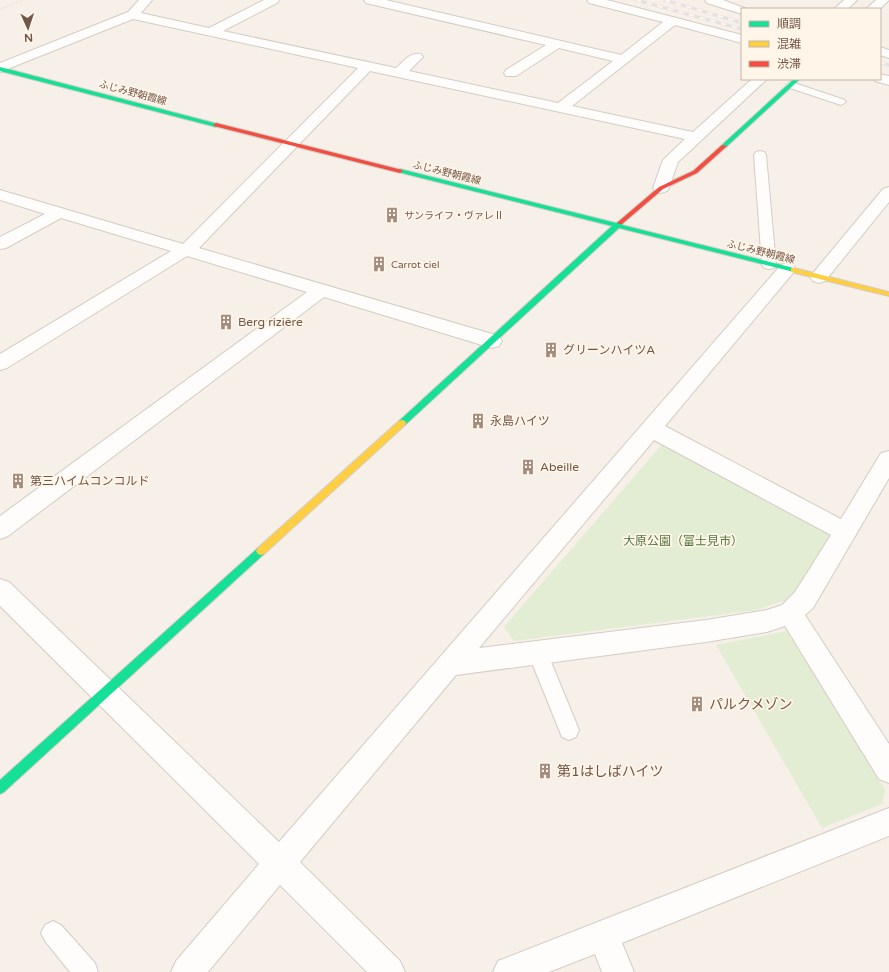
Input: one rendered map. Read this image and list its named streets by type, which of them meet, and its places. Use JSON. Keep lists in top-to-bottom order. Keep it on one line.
{"streets":{"street":["ふじみ野朝霞線"]},"parks":["大原公園（富士見市）"],"places":{"building":["サンライフ・ヴァレⅡ","Carrot ciel","Berg riziēre","グリーンハイツA","永島ハイツ","Abeille","第三ハイムコンコルド","パルクメゾン","第1はしばハイツ"]},"legend":["順調","混雑","渋滞"],"north":"bottom"}
